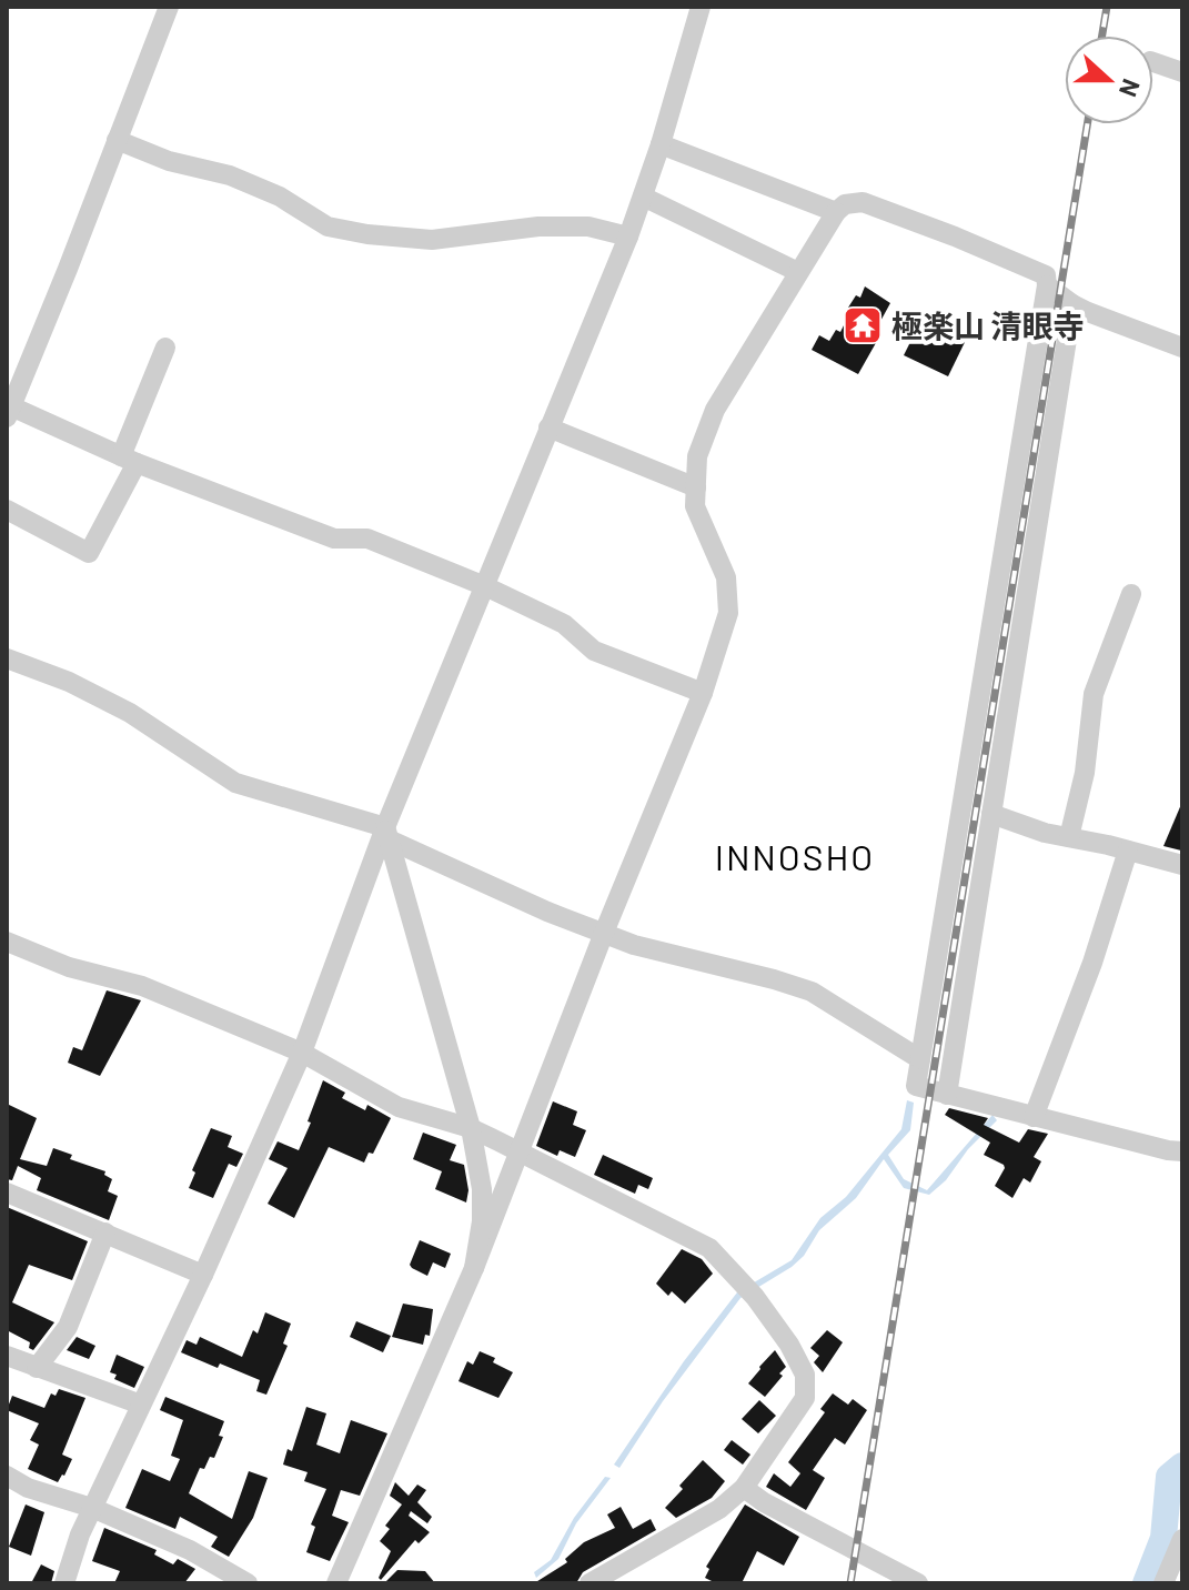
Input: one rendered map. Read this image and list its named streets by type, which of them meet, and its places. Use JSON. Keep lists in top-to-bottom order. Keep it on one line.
{"districts":["INNOSHO"],"places":{"temple":["極楽山 清眼寺"]},"north":"right"}
